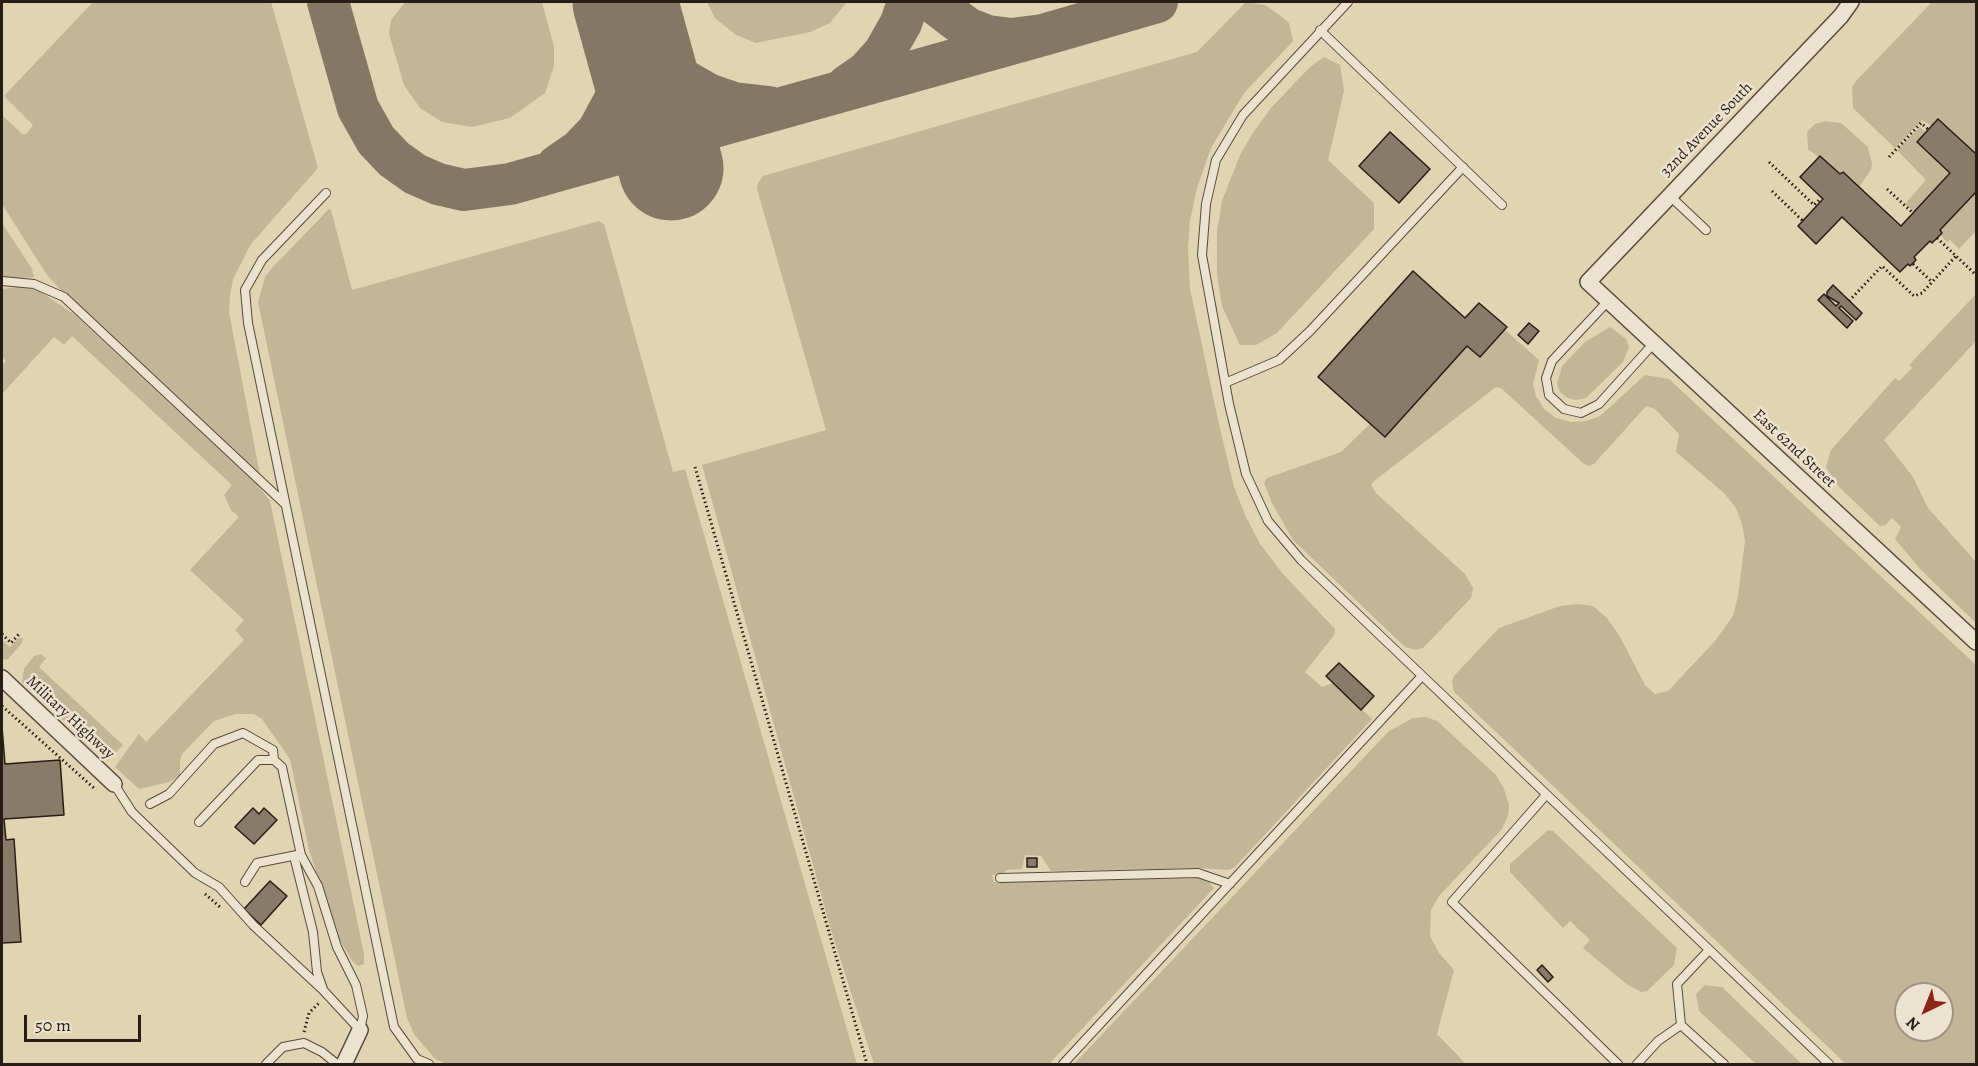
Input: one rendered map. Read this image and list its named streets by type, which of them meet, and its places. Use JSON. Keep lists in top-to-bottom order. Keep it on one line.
{"streets":{"street":["32nd Avenue South","East 62nd Street","Military Highway"]},"crossings":[["32nd Avenue South","East 62nd Street"]],"scale_bar":"50 m","north":"bottom left"}
